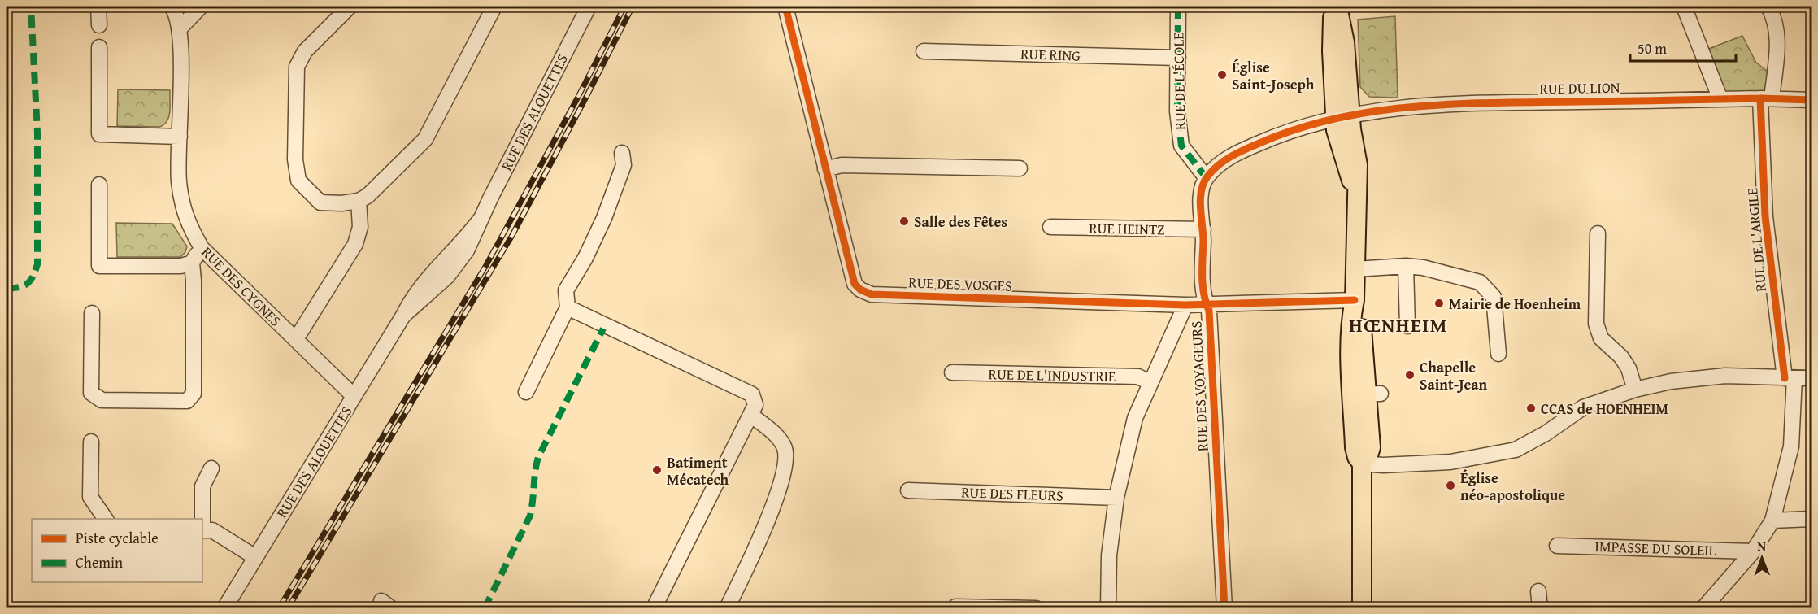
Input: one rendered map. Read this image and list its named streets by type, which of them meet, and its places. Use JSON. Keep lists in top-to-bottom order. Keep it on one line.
{"streets":{"street":["RUE RING","RUE DE L'ÉCOLE","RUE DU LION","RUE DES ALOUETTES","RUE HEINTZ","RUE DE L'ARGILE","RUE DES VOSGES","RUE DES CYGNES","RUE DE L'INDUSTRIE","RUE DES VOYAGEURS","RUE DES FLEURS","IMPASSE DU SOLEIL"]},"crossings":[["RUE RING","RUE DE L'ÉCOLE"],["RUE DE L'ÉCOLE","RUE DES VOYAGEURS"],["RUE DU LION","RUE DE L'ARGILE"],["RUE DES ALOUETTES","RUE DES CYGNES"],["RUE HEINTZ","RUE DES VOYAGEURS"],["RUE DE L'ARGILE","IMPASSE DU SOLEIL"],["RUE DES VOSGES","RUE DES VOYAGEURS"]],"districts":["HŒNHEIM"],"places":["Église Saint-Joseph","Salle des Fêtes","Mairie de Hoenheim","Chapelle Saint-Jean","CCAS de HOENHEIM","Batiment Mécatech","Église néo-apostolique"],"legend":["Piste cyclable","Chemin"],"scale_bar":"50 m","north":"top"}
